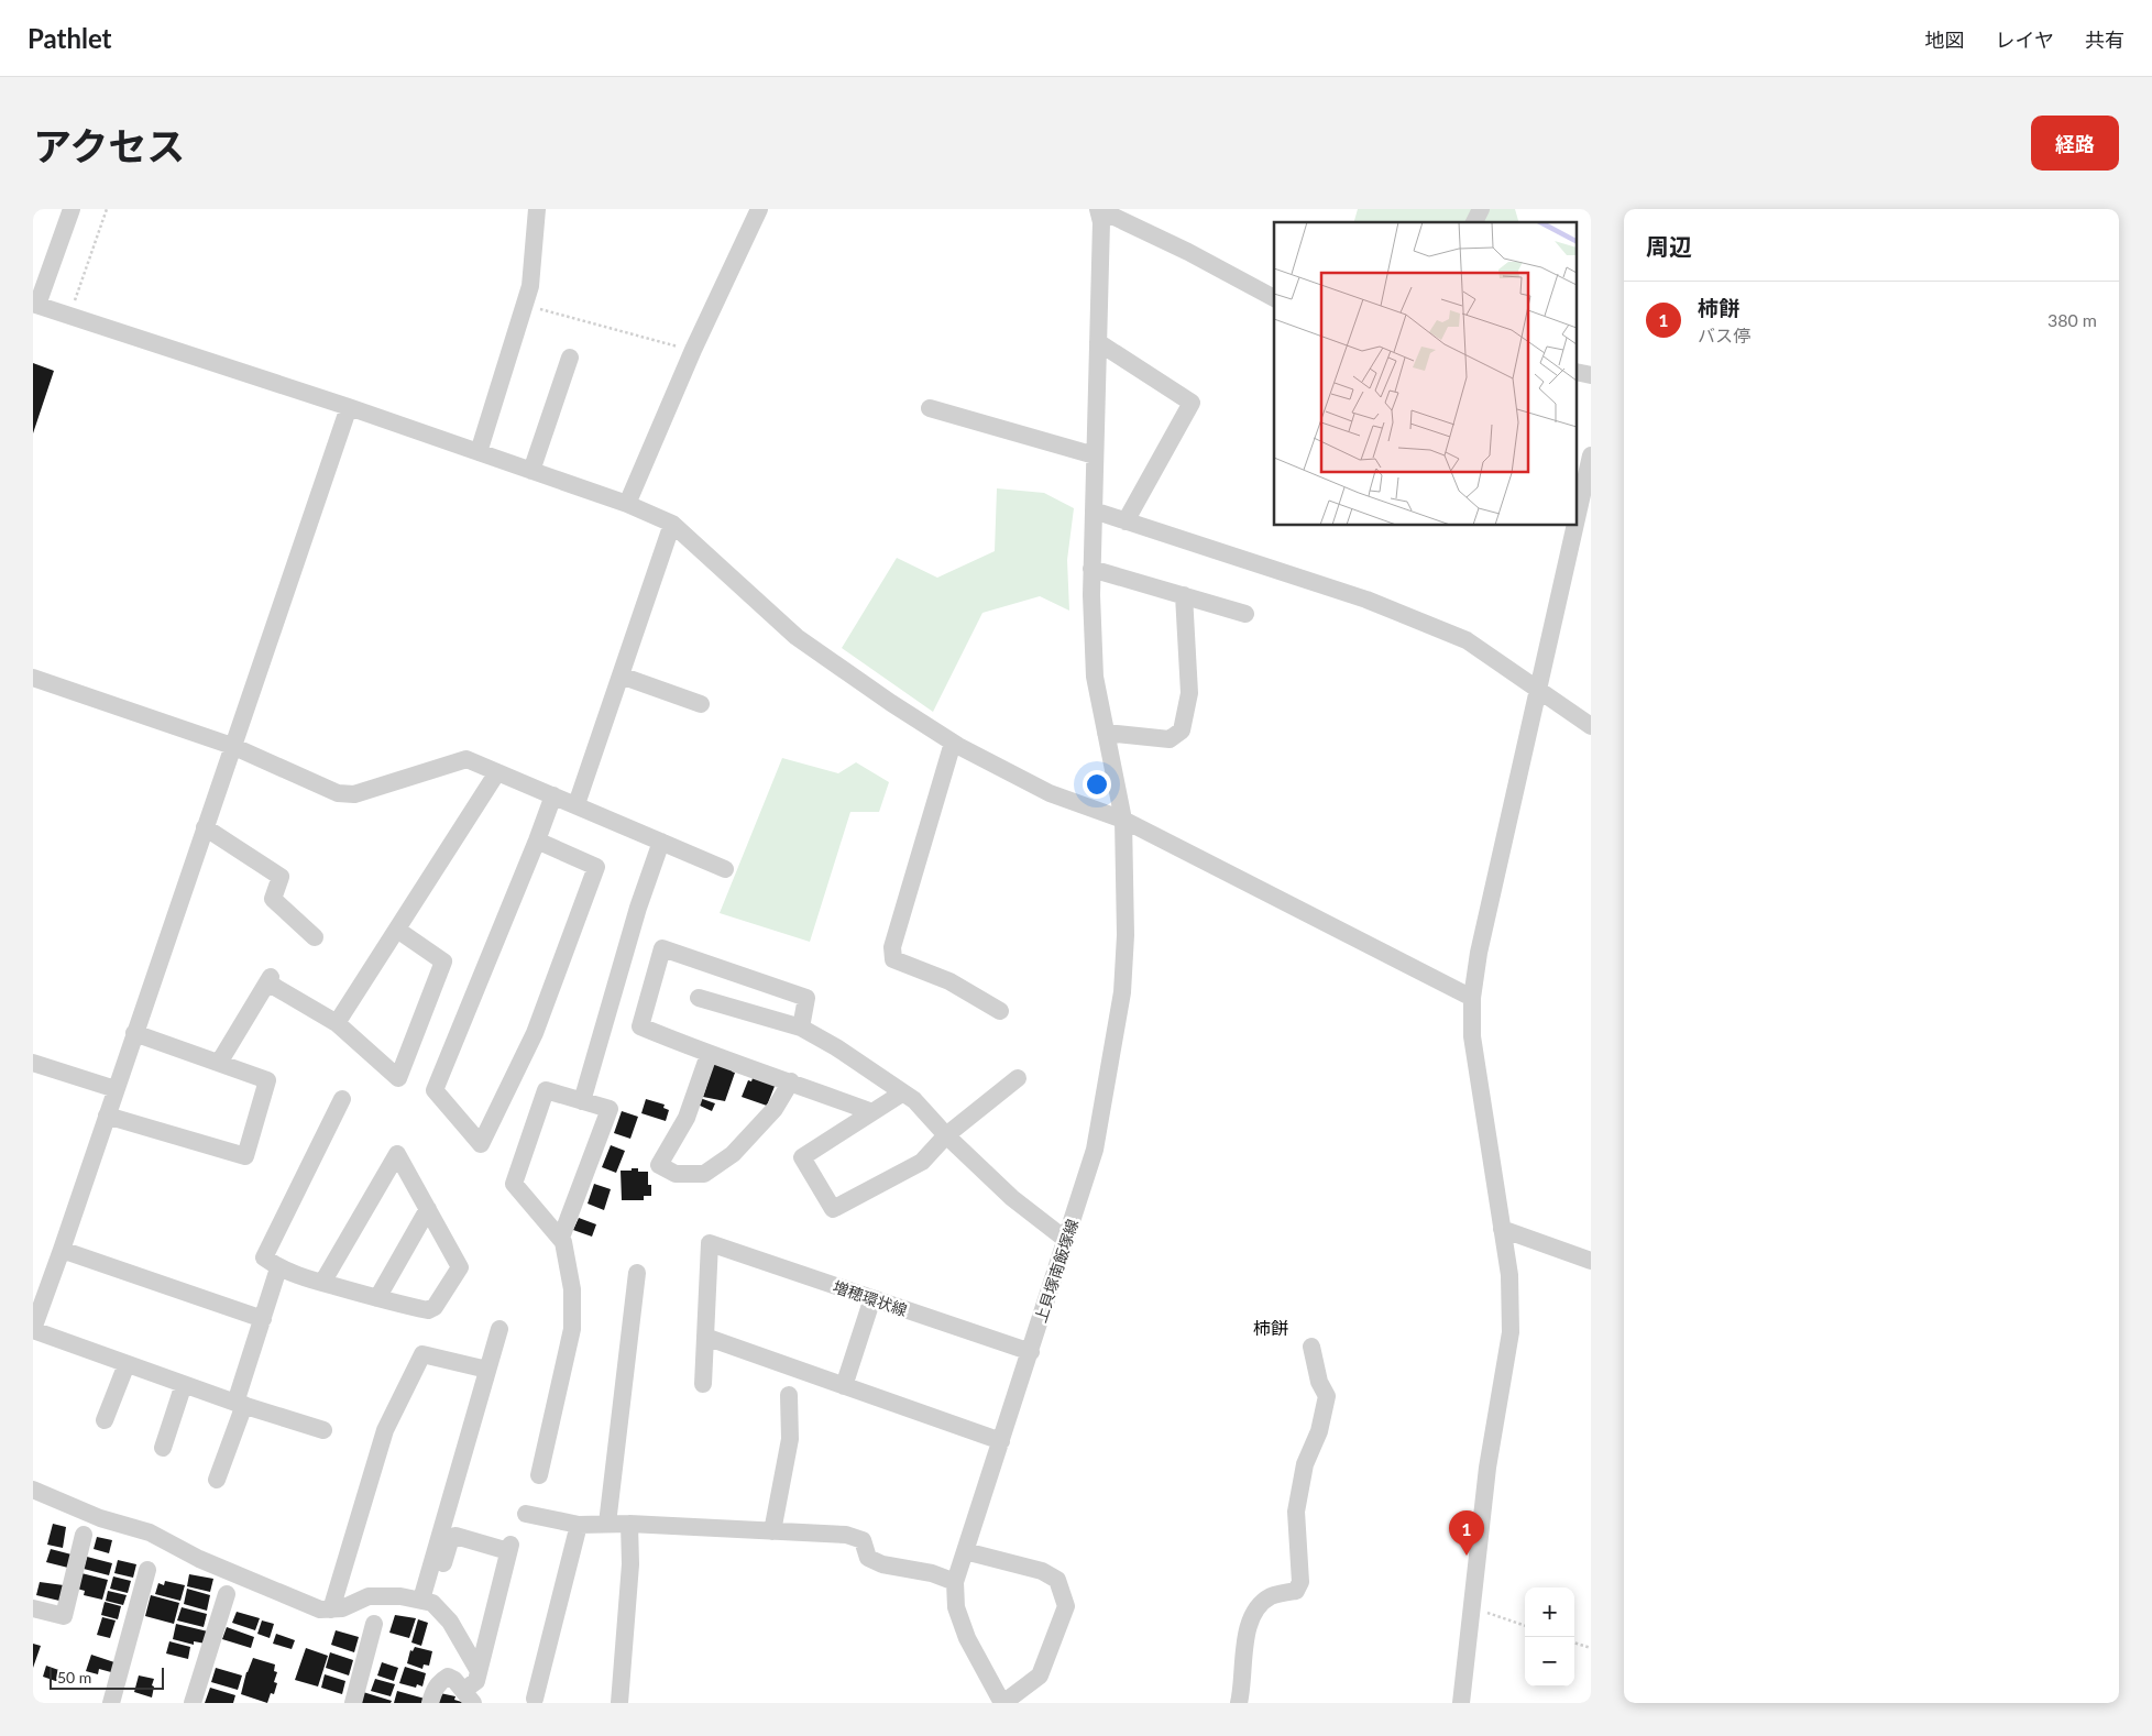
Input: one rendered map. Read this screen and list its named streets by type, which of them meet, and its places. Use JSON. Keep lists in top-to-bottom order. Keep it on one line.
{"streets":{"street":["上貝塚南飯塚線","増穂環状線"]},"crossings":[["上貝塚南飯塚線","増穂環状線"]],"districts":["柿餅"],"scale_bar":"50 m","page":{"header":"Pathlet","nav":["地図","レイヤ","共有"],"title":"アクセス","buttons":"経路","heading":"周辺","list":[{"mark":"1","name":"柿餅","note":"バス停","value":"380 m"}],"pins":"1","map_buttons":["+","−"],"scale":"50 m"}}
